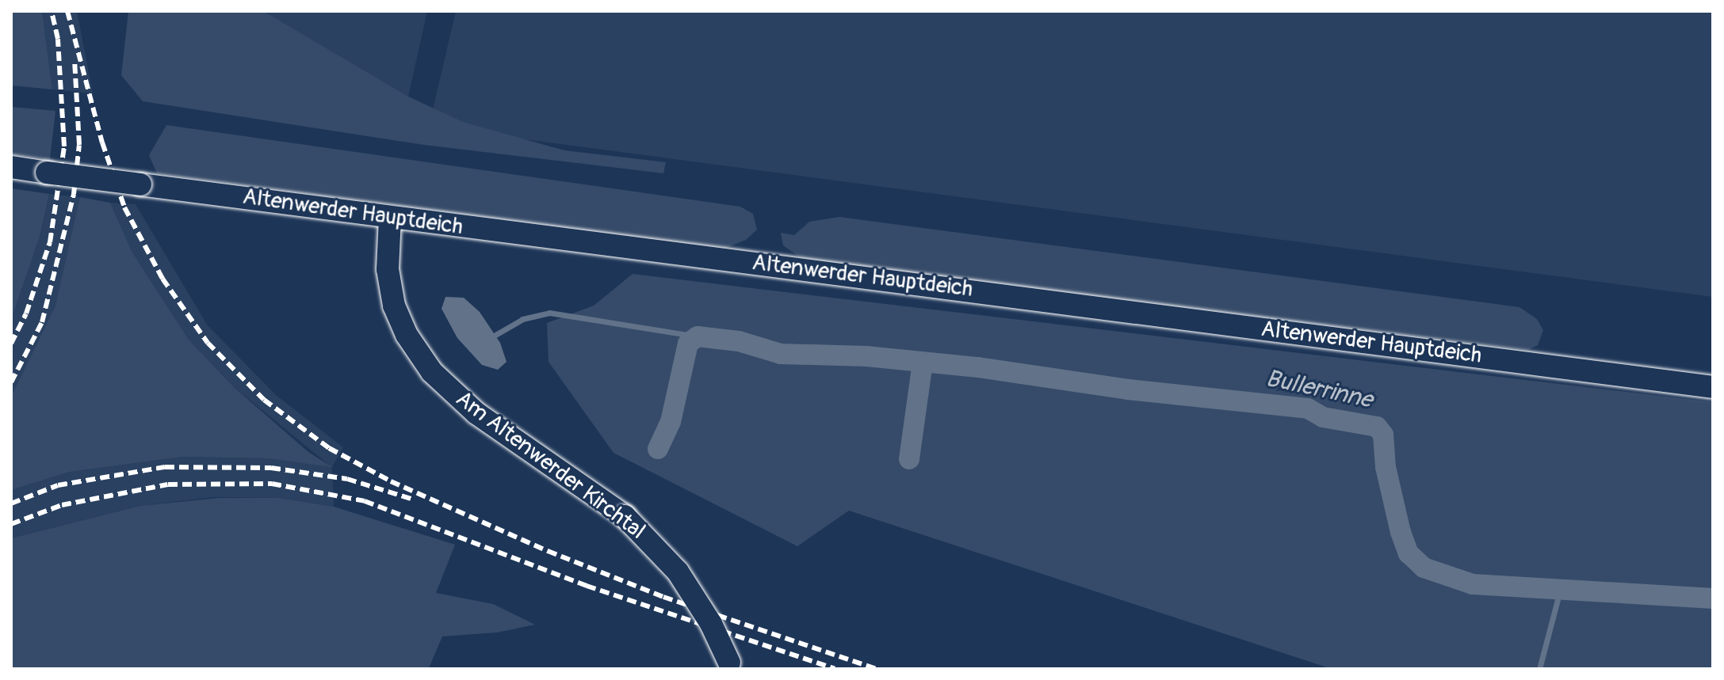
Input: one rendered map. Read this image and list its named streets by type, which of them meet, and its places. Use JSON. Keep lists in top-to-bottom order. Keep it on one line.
{"streets":{"street":["Altenwerder Hauptdeich","Am Altenwerder Kirchtal"]},"crossings":[["Altenwerder Hauptdeich","Am Altenwerder Kirchtal"]],"water":["Bullerrinne"]}
